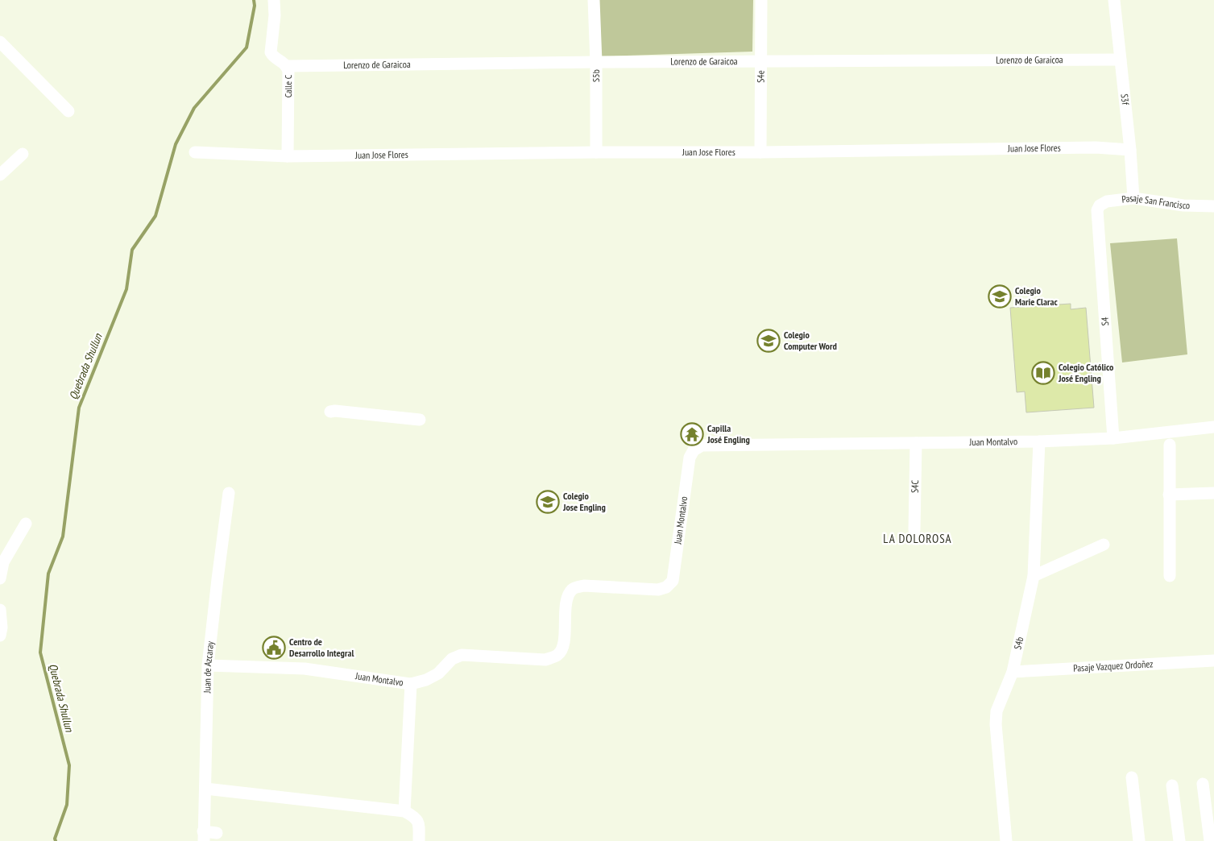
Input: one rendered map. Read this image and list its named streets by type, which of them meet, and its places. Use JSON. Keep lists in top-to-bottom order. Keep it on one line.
{"streets":{"street":["Lorenzo de Garaicoa","S5b","S4e","Calle C","S3f","Juan Jose Flores","Pasaje San Francisco","S4","Juan Montalvo","S4C","S4b","Juan de Azcaray","Pasaje Vazquez Ordoñez"]},"crossings":[["Lorenzo de Garaicoa","S5b"],["Lorenzo de Garaicoa","S4e"],["Lorenzo de Garaicoa","Calle C"],["Lorenzo de Garaicoa","S3f"],["S5b","Juan Jose Flores"],["S4e","Juan Jose Flores"],["Calle C","Juan Jose Flores"],["S3f","Juan Jose Flores"],["S3f","Pasaje San Francisco"],["Pasaje San Francisco","S4"],["S4","Juan Montalvo"],["Juan Montalvo","S4C"],["Juan Montalvo","S4b"],["Juan Montalvo","Juan de Azcaray"],["S4b","Pasaje Vazquez Ordoñez"]],"districts":["LA DOLOROSA"],"water":["Quebrada Shullun"],"places":{"school or university":["Colegio Marie Clarac","Colegio Computer Word","Colegio Jose Engling"],"library":["Colegio Católico José Engling"],"temple":["Capilla José Engling"],"public building":["Centro de Desarrollo Integral"]}}
